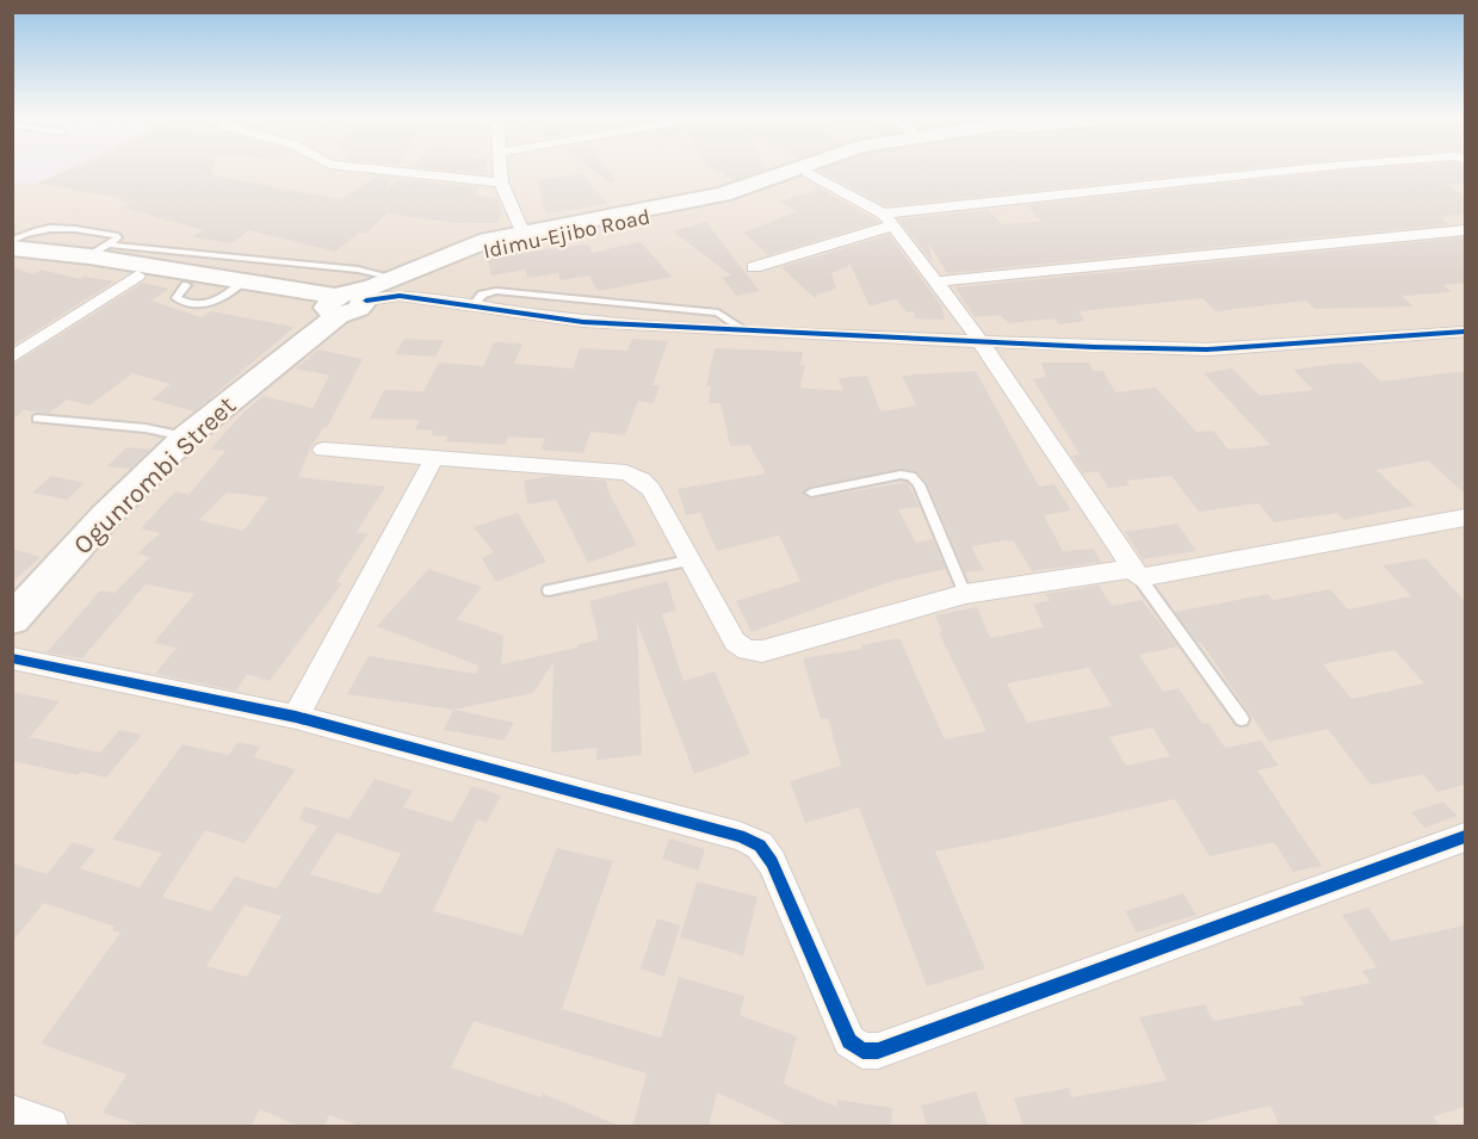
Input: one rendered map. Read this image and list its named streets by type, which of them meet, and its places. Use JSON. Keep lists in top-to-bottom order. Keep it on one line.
{"streets":{"main road":["Idimu-Ejibo Road","Ogunrombi Street"]},"crossings":[["Idimu-Ejibo Road","Ogunrombi Street"]]}
